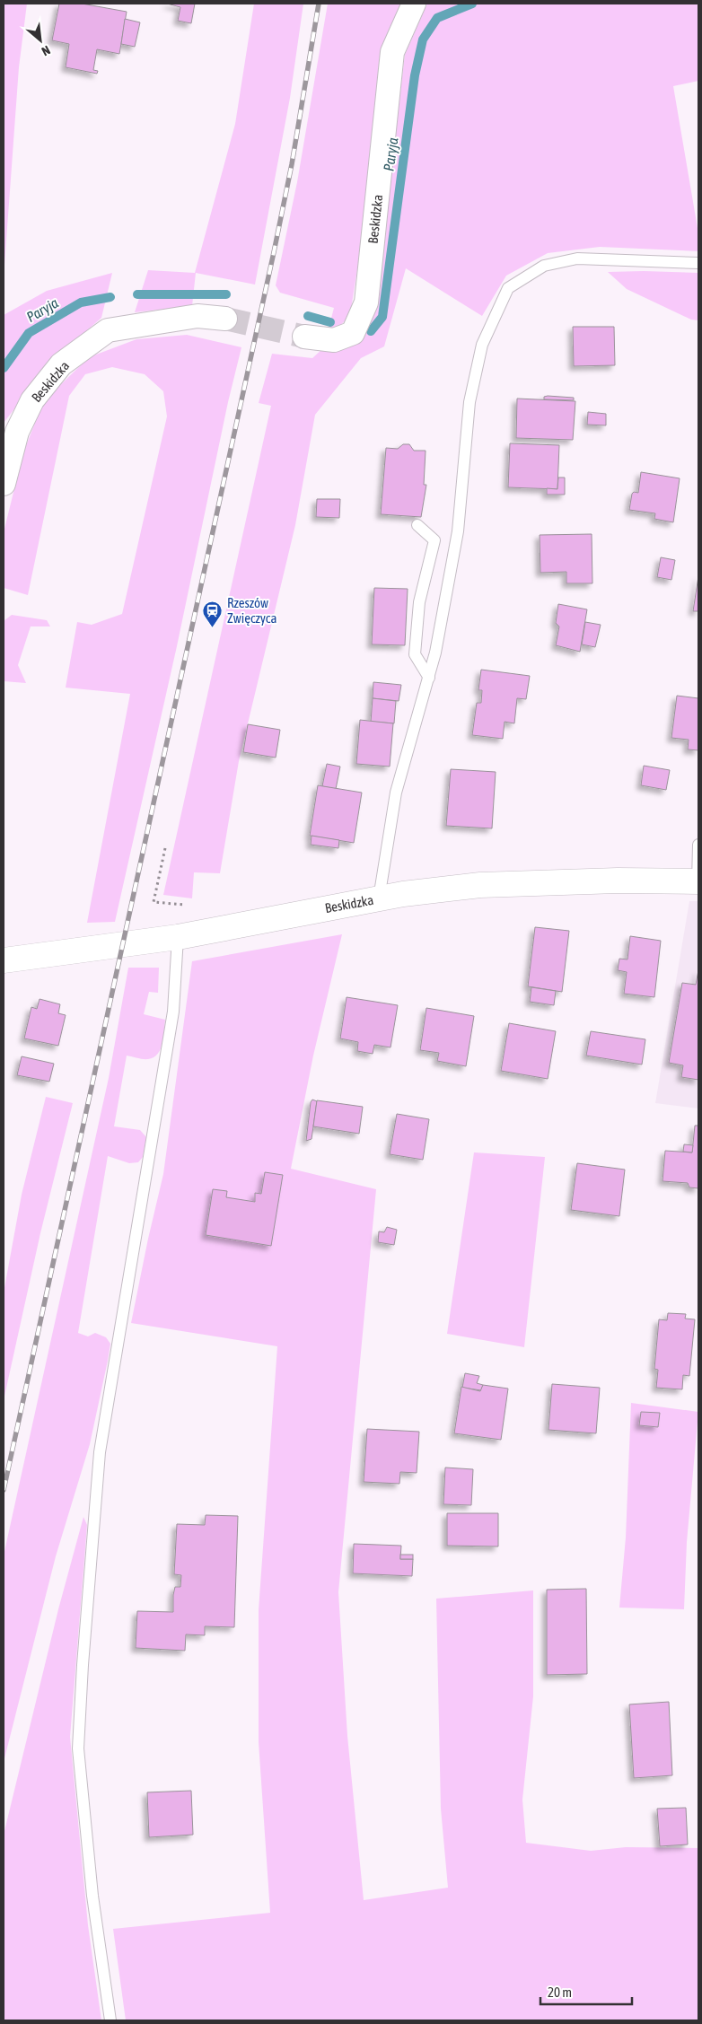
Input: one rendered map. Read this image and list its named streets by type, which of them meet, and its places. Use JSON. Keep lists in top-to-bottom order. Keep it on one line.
{"streets":{"street":["Beskidzka"]},"water":["Paryja"],"places":{"station":["Rzeszów Zwięczyca"]},"scale_bar":"20 m","north":"bottom right"}
